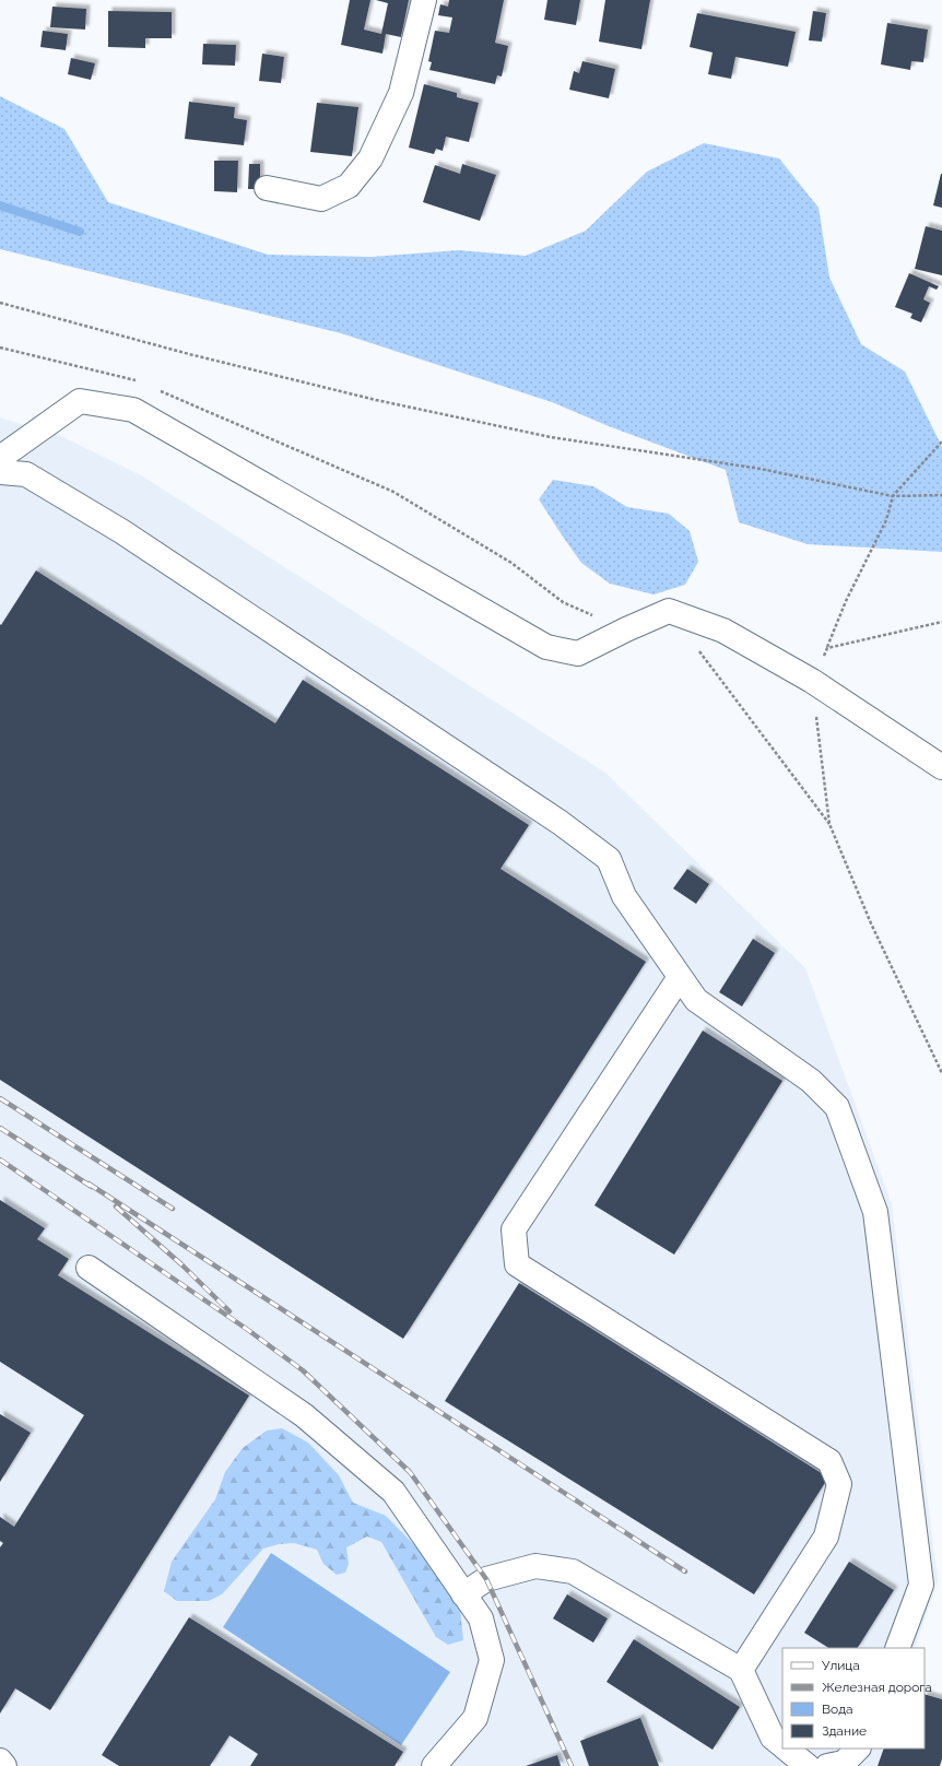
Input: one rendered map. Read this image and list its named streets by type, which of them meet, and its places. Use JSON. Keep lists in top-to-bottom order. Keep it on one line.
{"legend":["Улица","Железная дорога","Вода","Здание"]}
